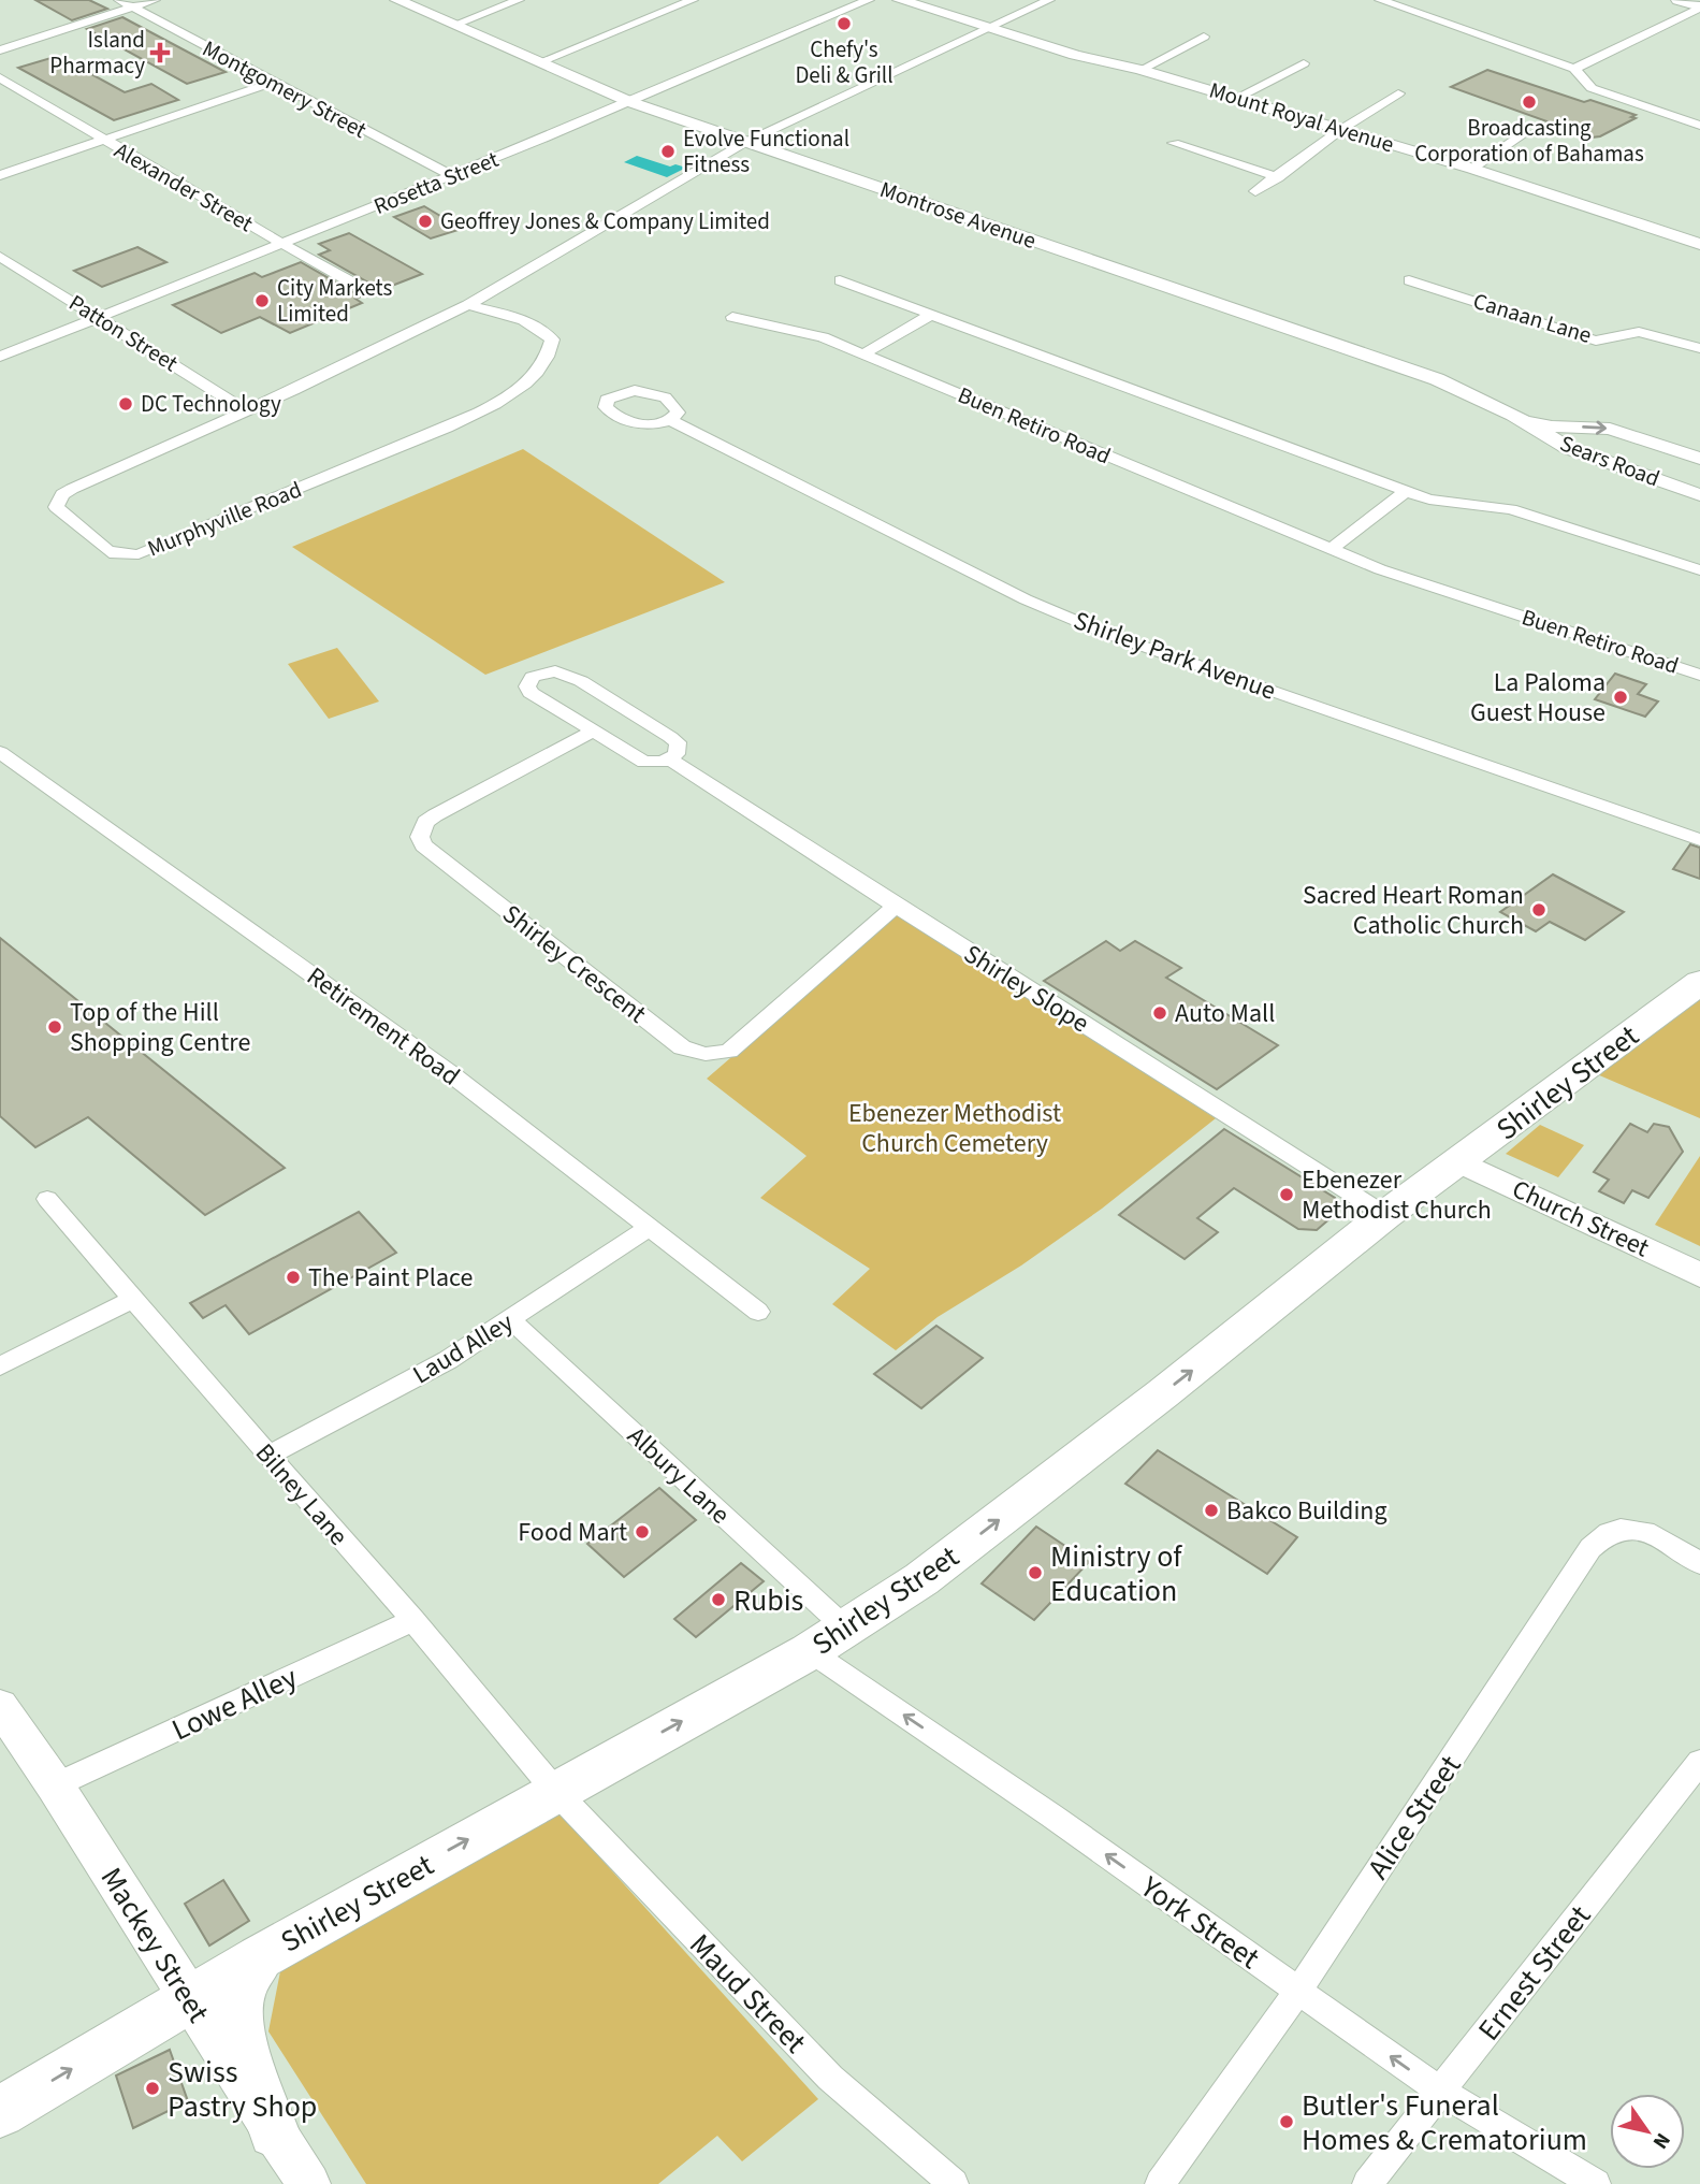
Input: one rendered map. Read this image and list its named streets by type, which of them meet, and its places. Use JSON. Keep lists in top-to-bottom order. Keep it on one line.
{"streets":{"highway":["Shirley Street"],"main road":["Church Street","Mackey Street"],"street":["Montgomery Street","Mount Royal Avenue","Rosetta Street","Alexander Street","Montrose Avenue","Canaan Lane","Patton Street","Buen Retiro Road","Sears Road","Murphyville Road","Shirley Park Avenue","Shirley Crescent","Shirley Slope","Retirement Road","Laud Alley","Albury Lane","Bilney Lane","Lowe Alley","Alice Street","York Street","Ernest Street","Maud Street"]},"crossings":[["Montgomery Street","Rosetta Street"],["Mount Royal Avenue","Murphyville Road"],["Rosetta Street","Alexander Street"],["Rosetta Street","Montrose Avenue"],["Rosetta Street","Patton Street"],["Montrose Avenue","Sears Road"],["Montrose Avenue","Murphyville Road"],["Patton Street","Murphyville Road"],["Shirley Crescent","Shirley Slope"],["Shirley Slope","Shirley Street"],["Retirement Road","Laud Alley"],["Shirley Street","Church Street"],["Shirley Street","Albury Lane"],["Shirley Street","Bilney Lane"],["Shirley Street","York Street"],["Shirley Street","Mackey Street"],["Shirley Street","Maud Street"],["Laud Alley","Albury Lane"],["Laud Alley","Bilney Lane"],["Bilney Lane","Lowe Alley"],["Bilney Lane","Maud Street"],["Lowe Alley","Mackey Street"],["Alice Street","York Street"],["York Street","Ernest Street"]],"one_way":["Shirley Street","York Street"],"parks":["Ebenezer Methodist Church Cemetery"],"places":{"other":["Chefy's Deli & Grill","Broadcasting Corporation of Bahamas","Evolve Functional Fitness","Geoffrey Jones & Company Limited","City Markets Limited","DC Technology","La Paloma Guest House","Sacred Heart Roman Catholic Church","Auto Mall","Top of the Hill Shopping Centre","Ebenezer Methodist Church","The Paint Place","Bakco Building","Food Mart","Ministry of Education","Rubis","Swiss Pastry Shop","Butler's Funeral Homes & Crematorium"],"health":["Island Pharmacy"]},"north":"bottom right"}
